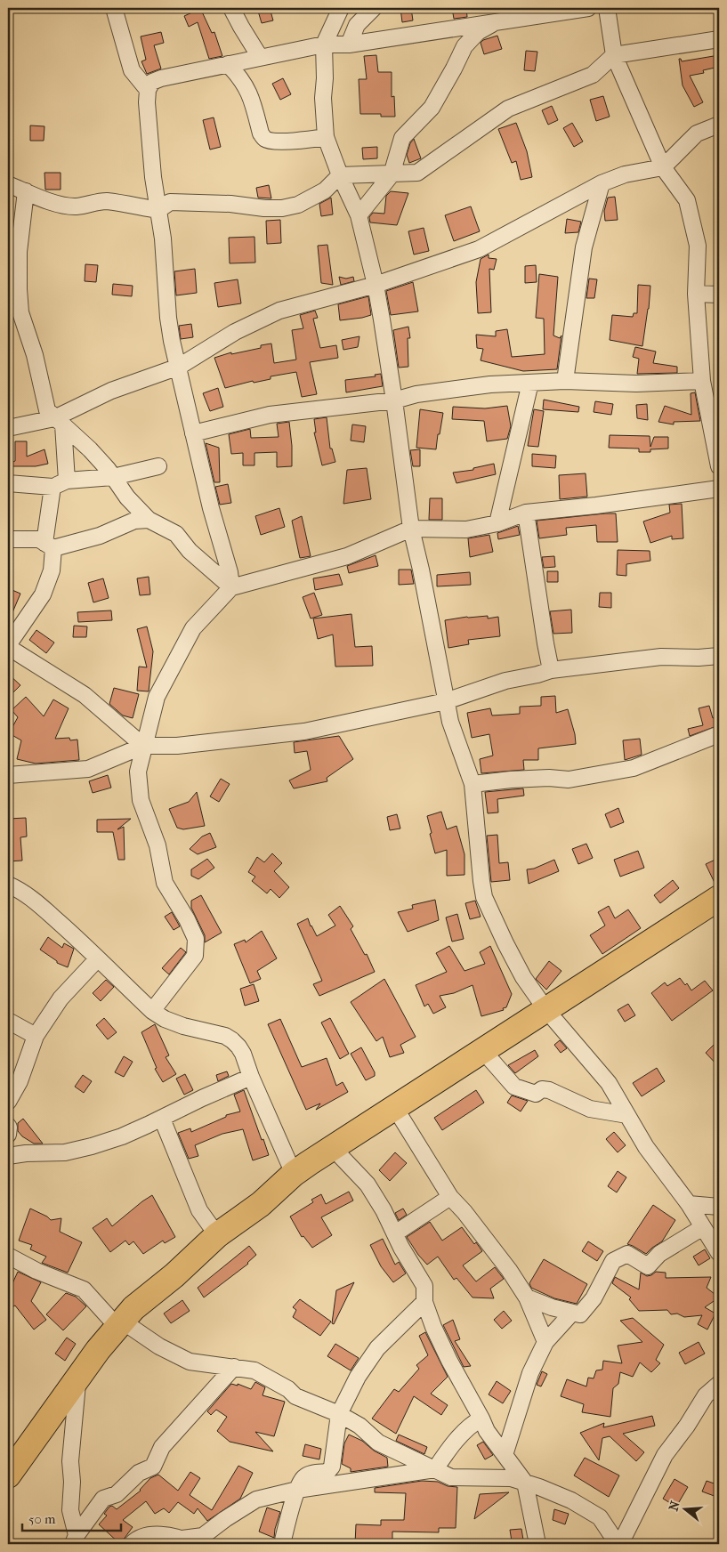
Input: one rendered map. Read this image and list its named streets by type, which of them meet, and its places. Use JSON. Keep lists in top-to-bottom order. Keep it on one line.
{"scale_bar":"50 m","north":"left"}
